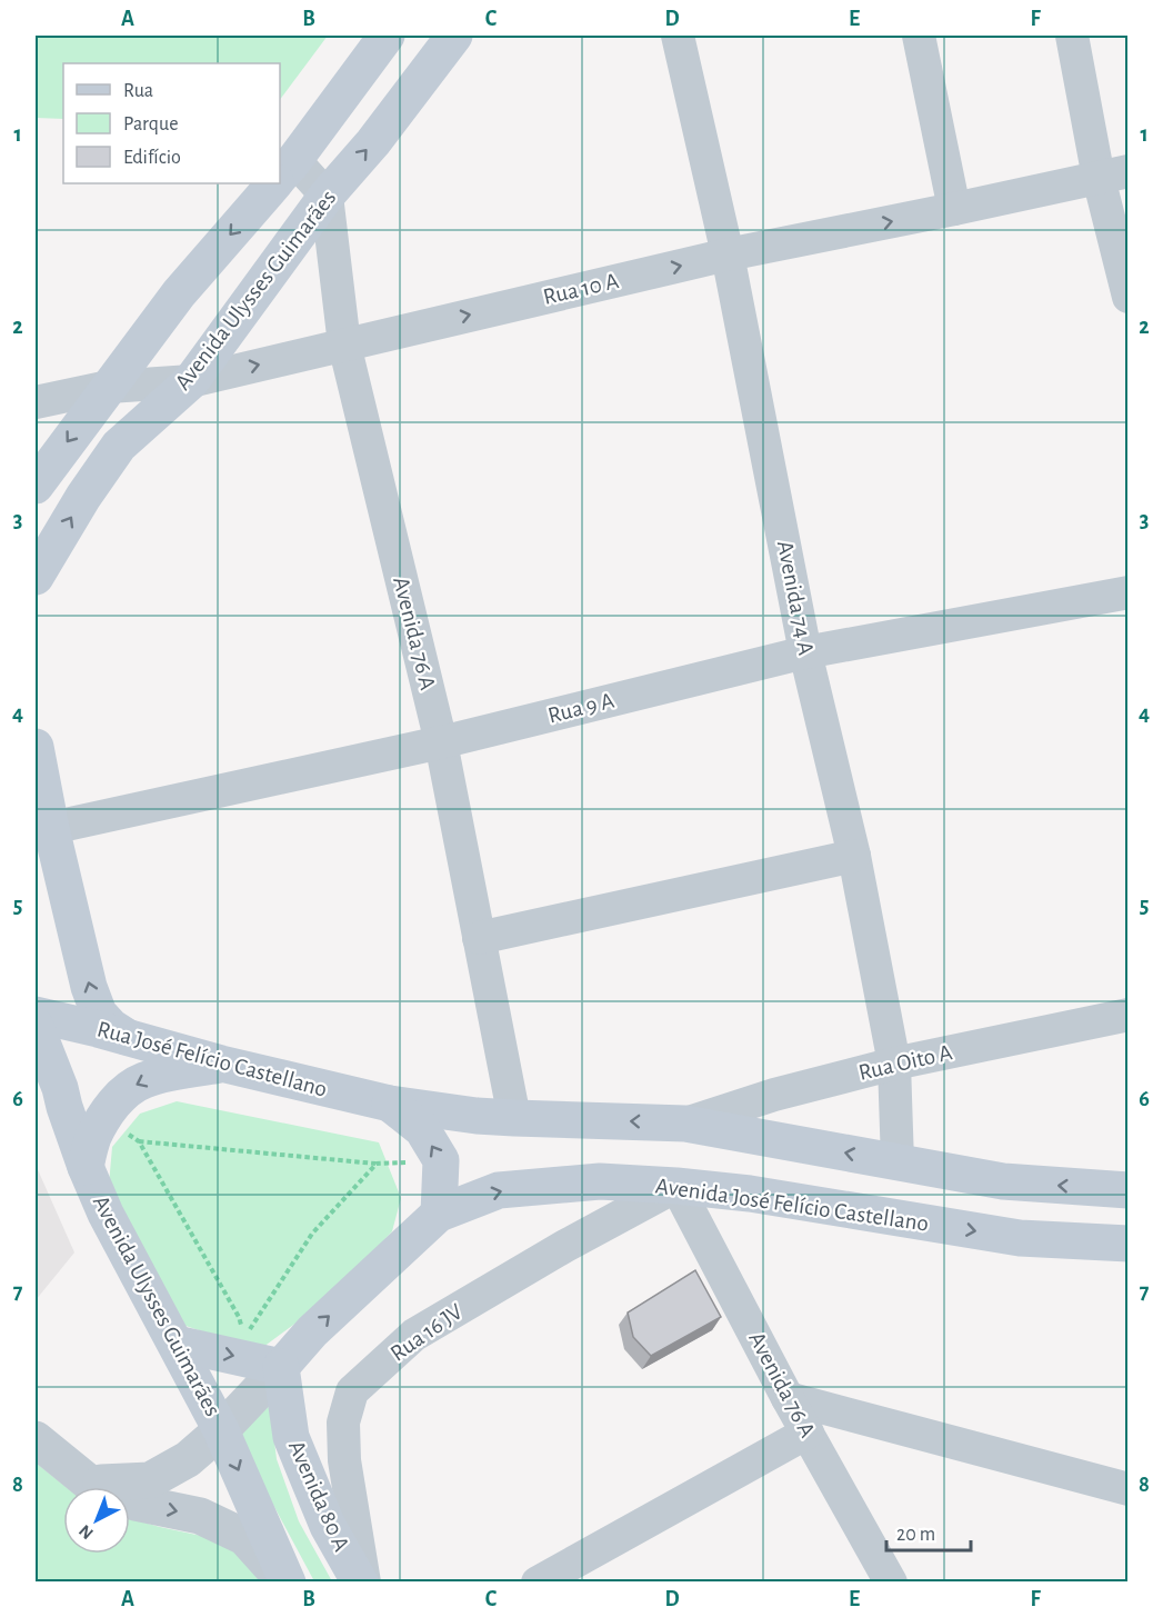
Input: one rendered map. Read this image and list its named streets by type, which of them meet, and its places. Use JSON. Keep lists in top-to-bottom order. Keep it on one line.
{"streets":{"main road":["Avenida Ulysses Guimarães","Rua José Felício Castellano","Avenida José Felício Castellano","Avenida 80 A"],"street":["Rua 10 A","Avenida 74 A","Avenida 76 A","Rua 9 A","Rua Oito A","Rua 16 JV"]},"crossings":[["Rua 10 A","Avenida Ulysses Guimarães"],["Rua 10 A","Avenida 74 A"],["Rua 10 A","Avenida 76 A"],["Avenida Ulysses Guimarães","Avenida 76 A"],["Avenida 74 A","Rua 9 A"],["Avenida 74 A","Rua Oito A"],["Avenida 76 A","Rua 9 A"],["Avenida 76 A","Avenida José Felício Castellano"],["Avenida 76 A","Rua 16 JV"],["Avenida José Felício Castellano","Rua 16 JV"],["Avenida José Felício Castellano","Avenida 80 A"],["Rua 16 JV","Avenida 80 A"]],"one_way":["Rua 10 A"],"legend":["Rua","Parque","Edifício"],"scale_bar":"20 m","north":"bottom left","grid":{"columns":["A","B","C","D","E","F"],"rows":["1","2","3","4","5","6","7","8"]}}
